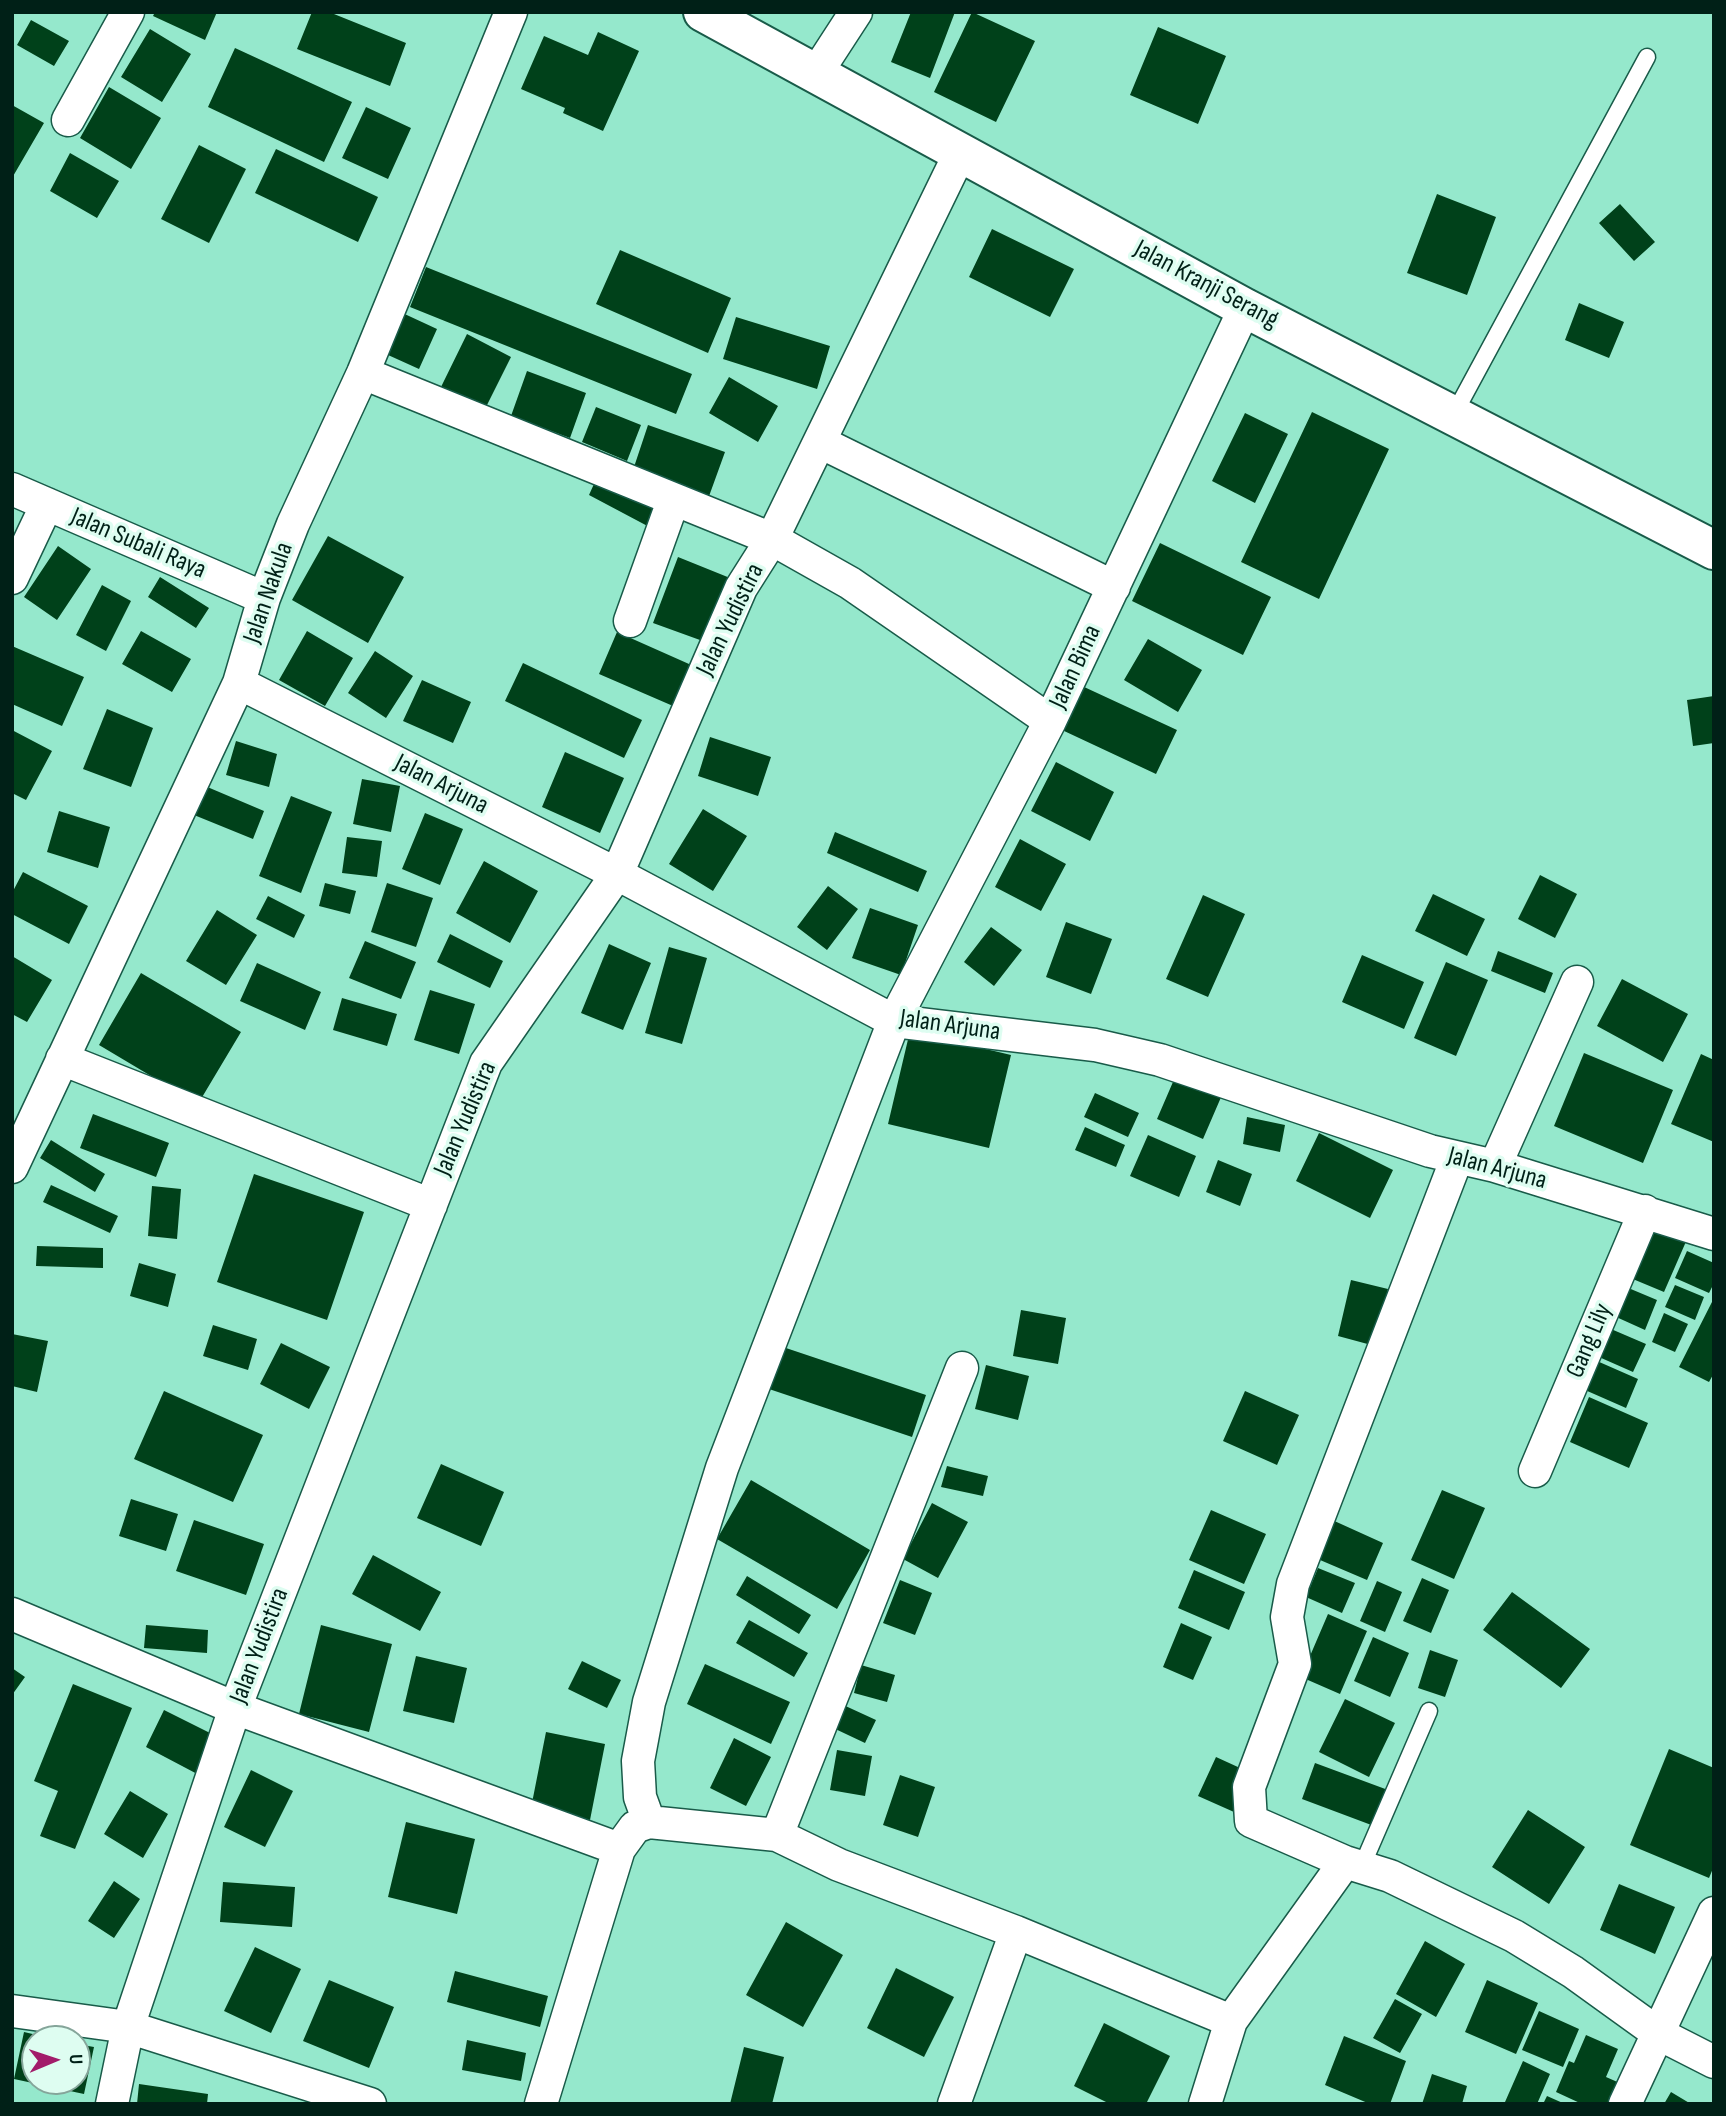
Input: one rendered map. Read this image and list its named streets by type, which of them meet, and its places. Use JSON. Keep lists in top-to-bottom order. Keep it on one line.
{"streets":{"main road":["Jalan Kranji Serang"],"street":["Jalan Subali Raya","Jalan Nakula","Jalan Yudistira","Jalan Bima","Jalan Arjuna","Gang Lily"]},"crossings":[["Jalan Kranji Serang","Jalan Yudistira"],["Jalan Kranji Serang","Jalan Bima"],["Jalan Subali Raya","Jalan Nakula"],["Jalan Nakula","Jalan Arjuna"],["Jalan Yudistira","Jalan Arjuna"],["Jalan Bima","Jalan Arjuna"],["Jalan Arjuna","Gang Lily"]],"north":"right"}
